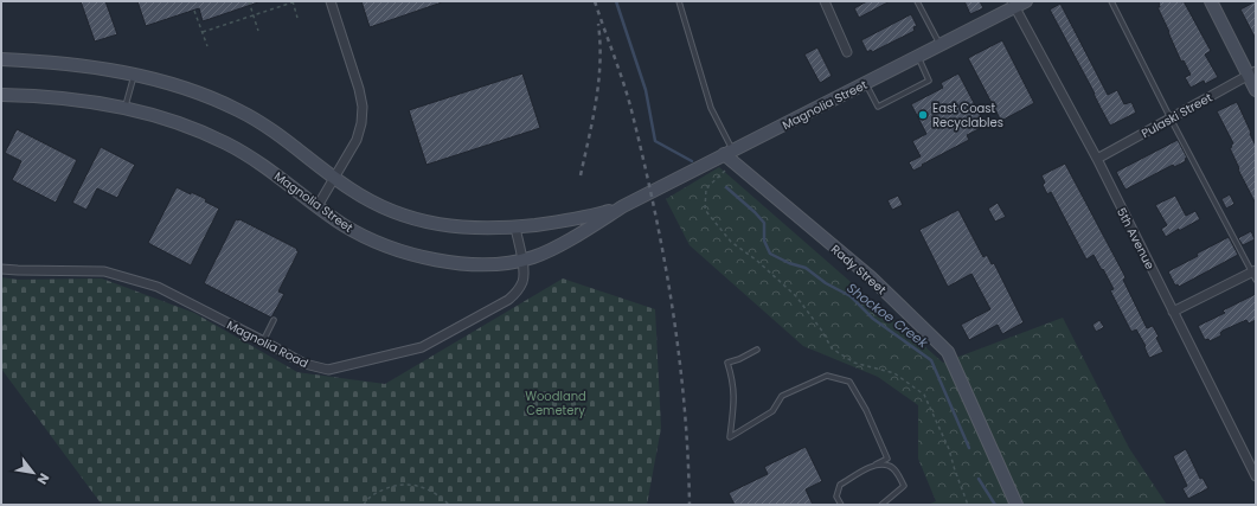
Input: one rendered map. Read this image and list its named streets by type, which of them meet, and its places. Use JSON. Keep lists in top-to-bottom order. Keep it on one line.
{"streets":{"main road":["Magnolia Street","Rady Street"],"street":["Pulaski Street","5th Avenue","Magnolia Road"]},"crossings":[["Magnolia Street","5th Avenue"],["Magnolia Street","Rady Street"],["Magnolia Street","Magnolia Road"],["Pulaski Street","5th Avenue"]],"water":["Shockoe Creek"],"parks":["Woodland Cemetery"],"places":["East Coast Recyclables"],"north":"bottom right"}
